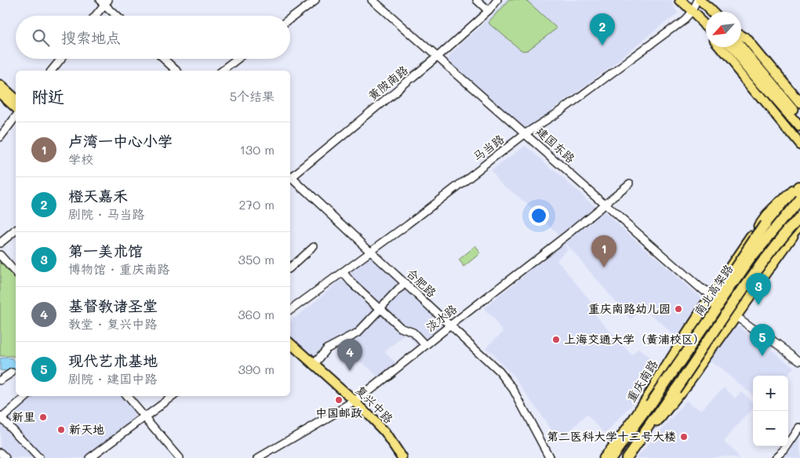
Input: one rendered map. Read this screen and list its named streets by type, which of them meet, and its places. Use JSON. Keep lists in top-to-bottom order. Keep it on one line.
{"streets":{"highway":["南北高架路"],"main road":["重庆南路","复兴中路"],"street":["黄陂南路","建国东路","马当路","合肥路","淡水路"]},"crossings":[["黄陂南路","建国东路"],["建国东路","马当路"],["建国东路","淡水路"],["建国东路","重庆南路"],["马当路","合肥路"],["合肥路","淡水路"],["淡水路","复兴中路"]],"places":["重庆南路幼儿园","上海交通大学（黄浦校区）","中国邮政","新里","新天地","第二医科大学十二号大楼"],"north":"bottom left","page":{"pins":["2","1","3","5","4"],"search":"搜索地点","heading":["附近","5个结果"],"list":[{"mark":"1","name":"卢湾一中心小学","note":"学校","value":"130 m"},{"mark":"2","name":"橙天嘉禾","note":"剧院 · 马当路","value":"270 m"},{"mark":"3","name":"第一美术馆","note":"博物馆 · 重庆南路","value":"350 m"},{"mark":"4","name":"基督教诸圣堂","note":"教堂 · 复兴中路","value":"360 m"},{"mark":"5","name":"现代艺术基地","note":"剧院 · 建国中路","value":"390 m"}],"map_buttons":["+","−"]}}
